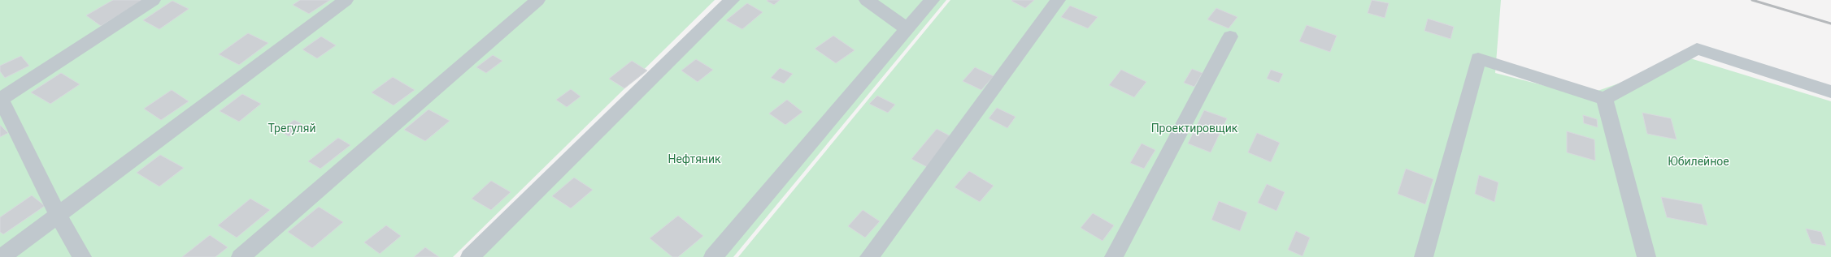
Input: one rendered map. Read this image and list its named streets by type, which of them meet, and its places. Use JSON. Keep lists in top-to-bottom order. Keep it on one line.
{"parks":["Трегуляй","Проектировщик","Нефтяник","Юбилейное"]}
